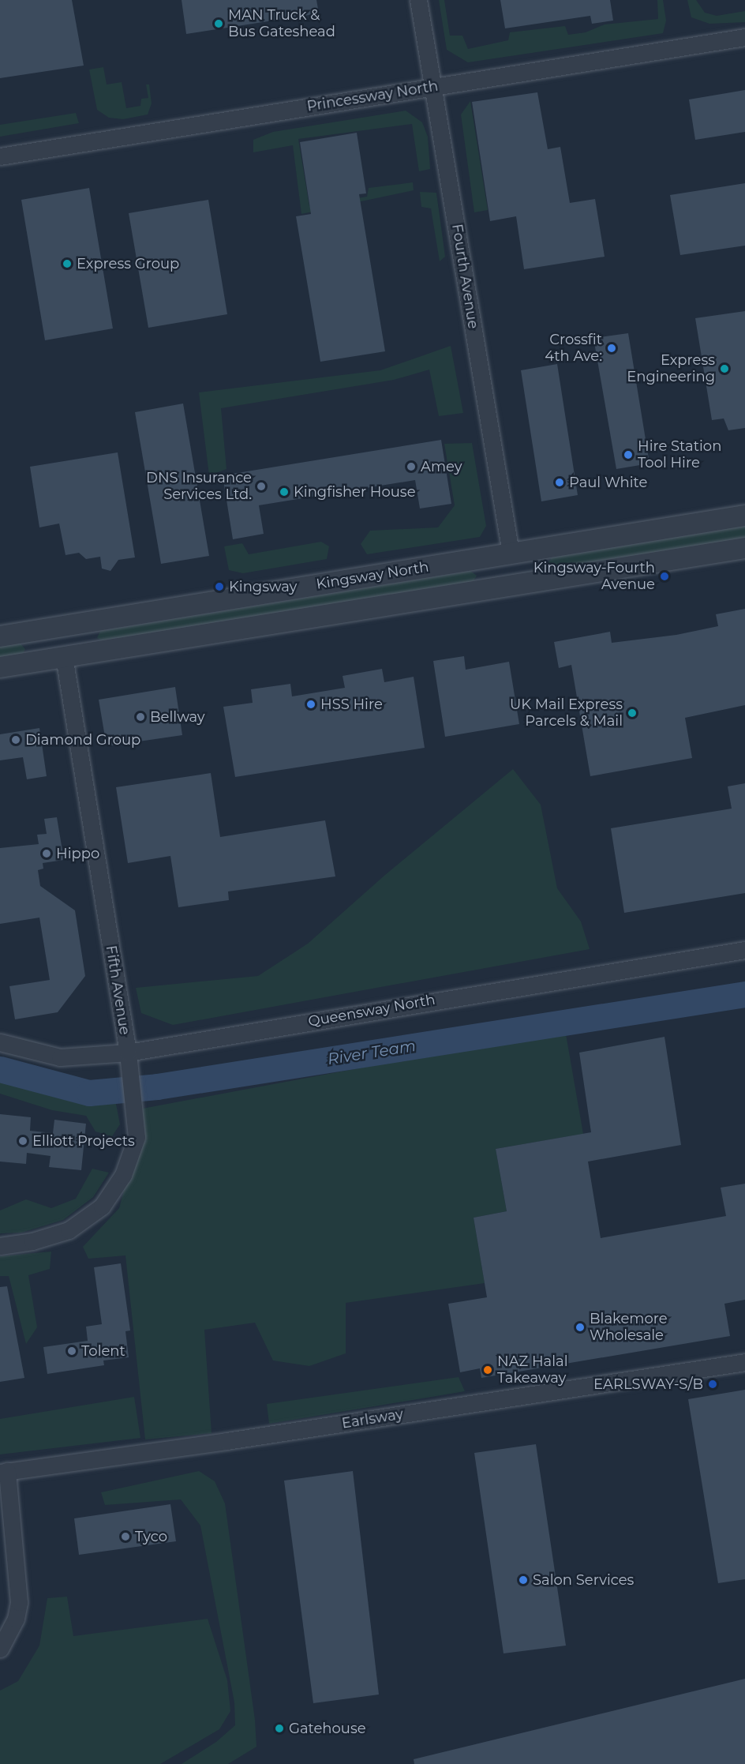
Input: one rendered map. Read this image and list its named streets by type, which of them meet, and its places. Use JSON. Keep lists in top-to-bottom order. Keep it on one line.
{"streets":{"street":["Princessway North","Fourth Avenue","Kingsway North","Fifth Avenue","Queensway North","Earlsway"]},"crossings":[["Princessway North","Fourth Avenue"],["Fourth Avenue","Kingsway North"],["Fifth Avenue","Queensway North"]],"water":["River Team"],"places":["MAN Truck & Bus Gateshead","Express Group","Crossfit 4th Ave:","Express Engineering","Hire Station Tool Hire","Amey","Paul White","DNS Insurance Services Ltd.","Kingfisher House","Kingsway-Fourth Avenue","Kingsway","HSS Hire","UK Mail Express Parcels & Mail","Bellway","Diamond Group","Hippo","Elliott Projects","Blakemore Wholesale","Tolent","NAZ Halal Takeaway","EARLSWAY-S/B","Tyco","Salon Services","Gatehouse"]}
